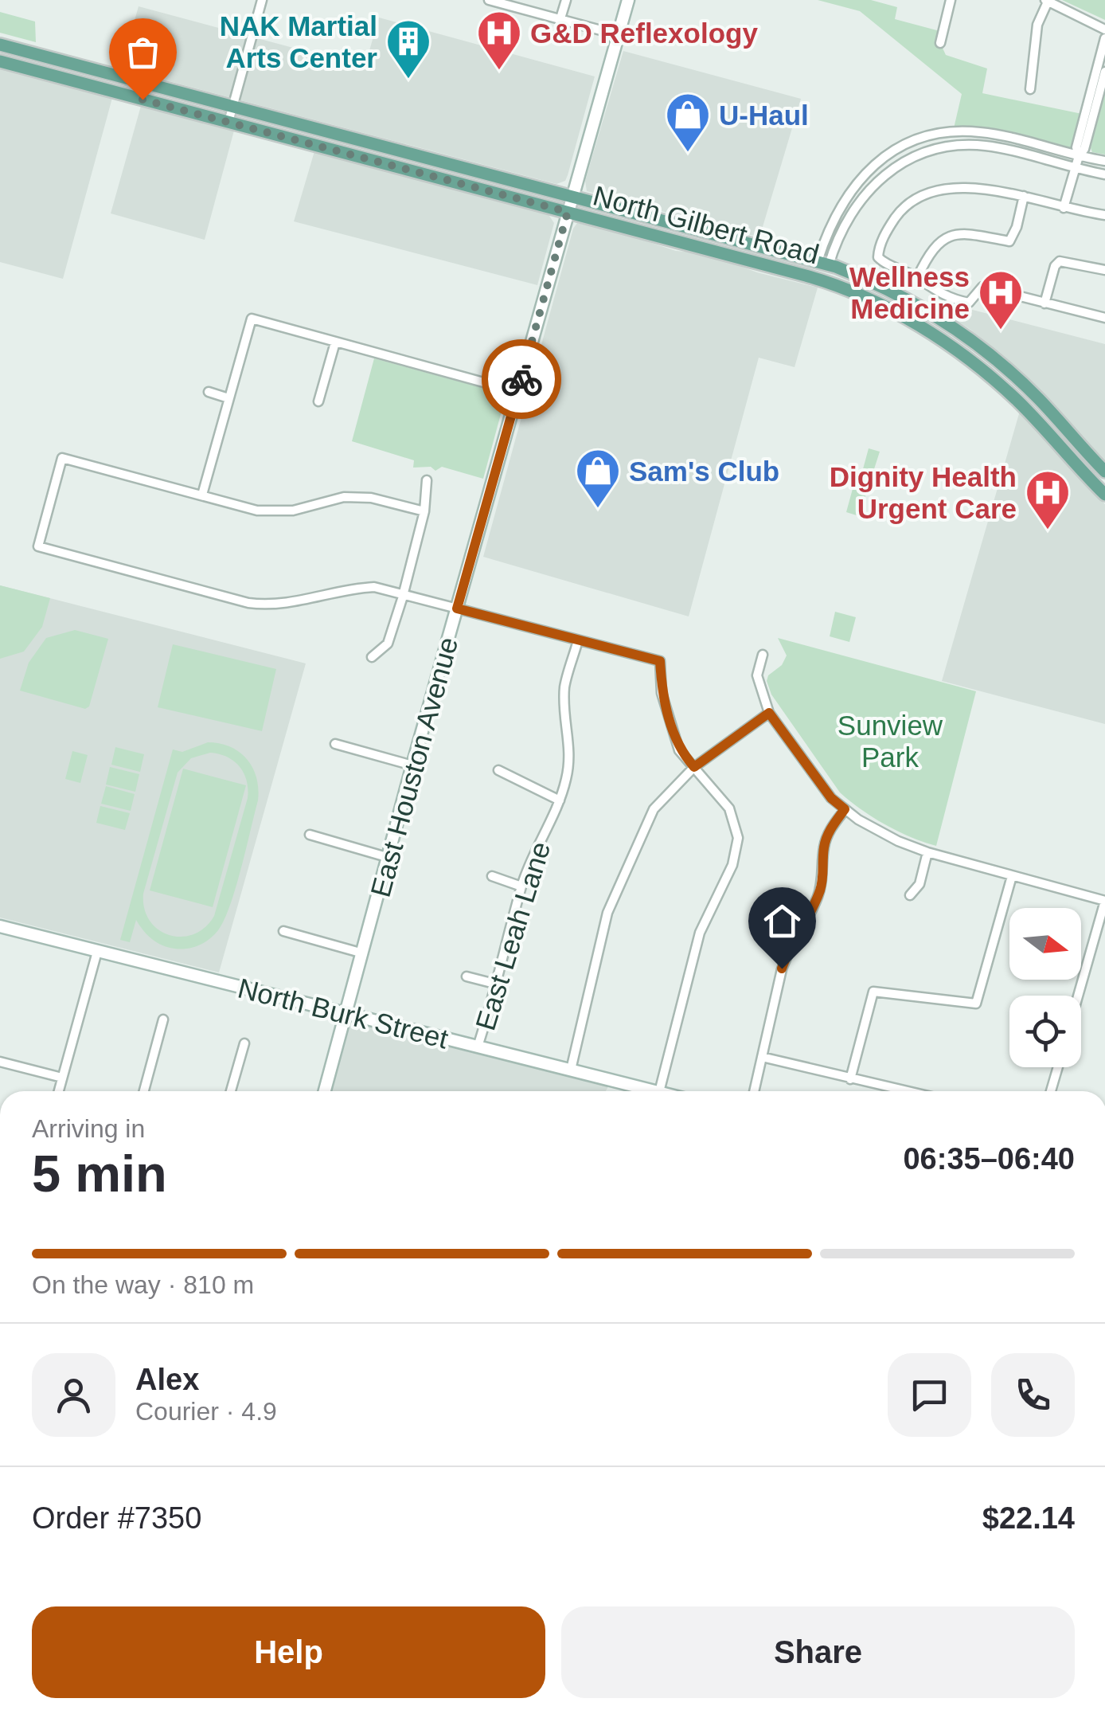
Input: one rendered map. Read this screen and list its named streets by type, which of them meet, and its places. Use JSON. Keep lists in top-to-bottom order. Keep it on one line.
{"streets":{"main road":["North Gilbert Road"],"street":["East Houston Avenue","East Leah Lane","North Burk Street"]},"crossings":[["North Gilbert Road","East Houston Avenue"],["East Houston Avenue","North Burk Street"],["East Leah Lane","North Burk Street"]],"parks":["Sunview Park"],"places":{"hospital":["G&D Reflexology","Wellness Medicine","Dignity Health Urgent Care"],"building":["NAK Martial Arts Center"],"shop":["U-Haul","Sam's Club"]},"north":"right","page":{"heading":["5 min","Arriving in","06:35–06:40"],"panel":["Alex","Courier · 4.9","Order #7350","$22.14"],"bar":"On the way · 810 m","buttons":["Help","Share"]}}
